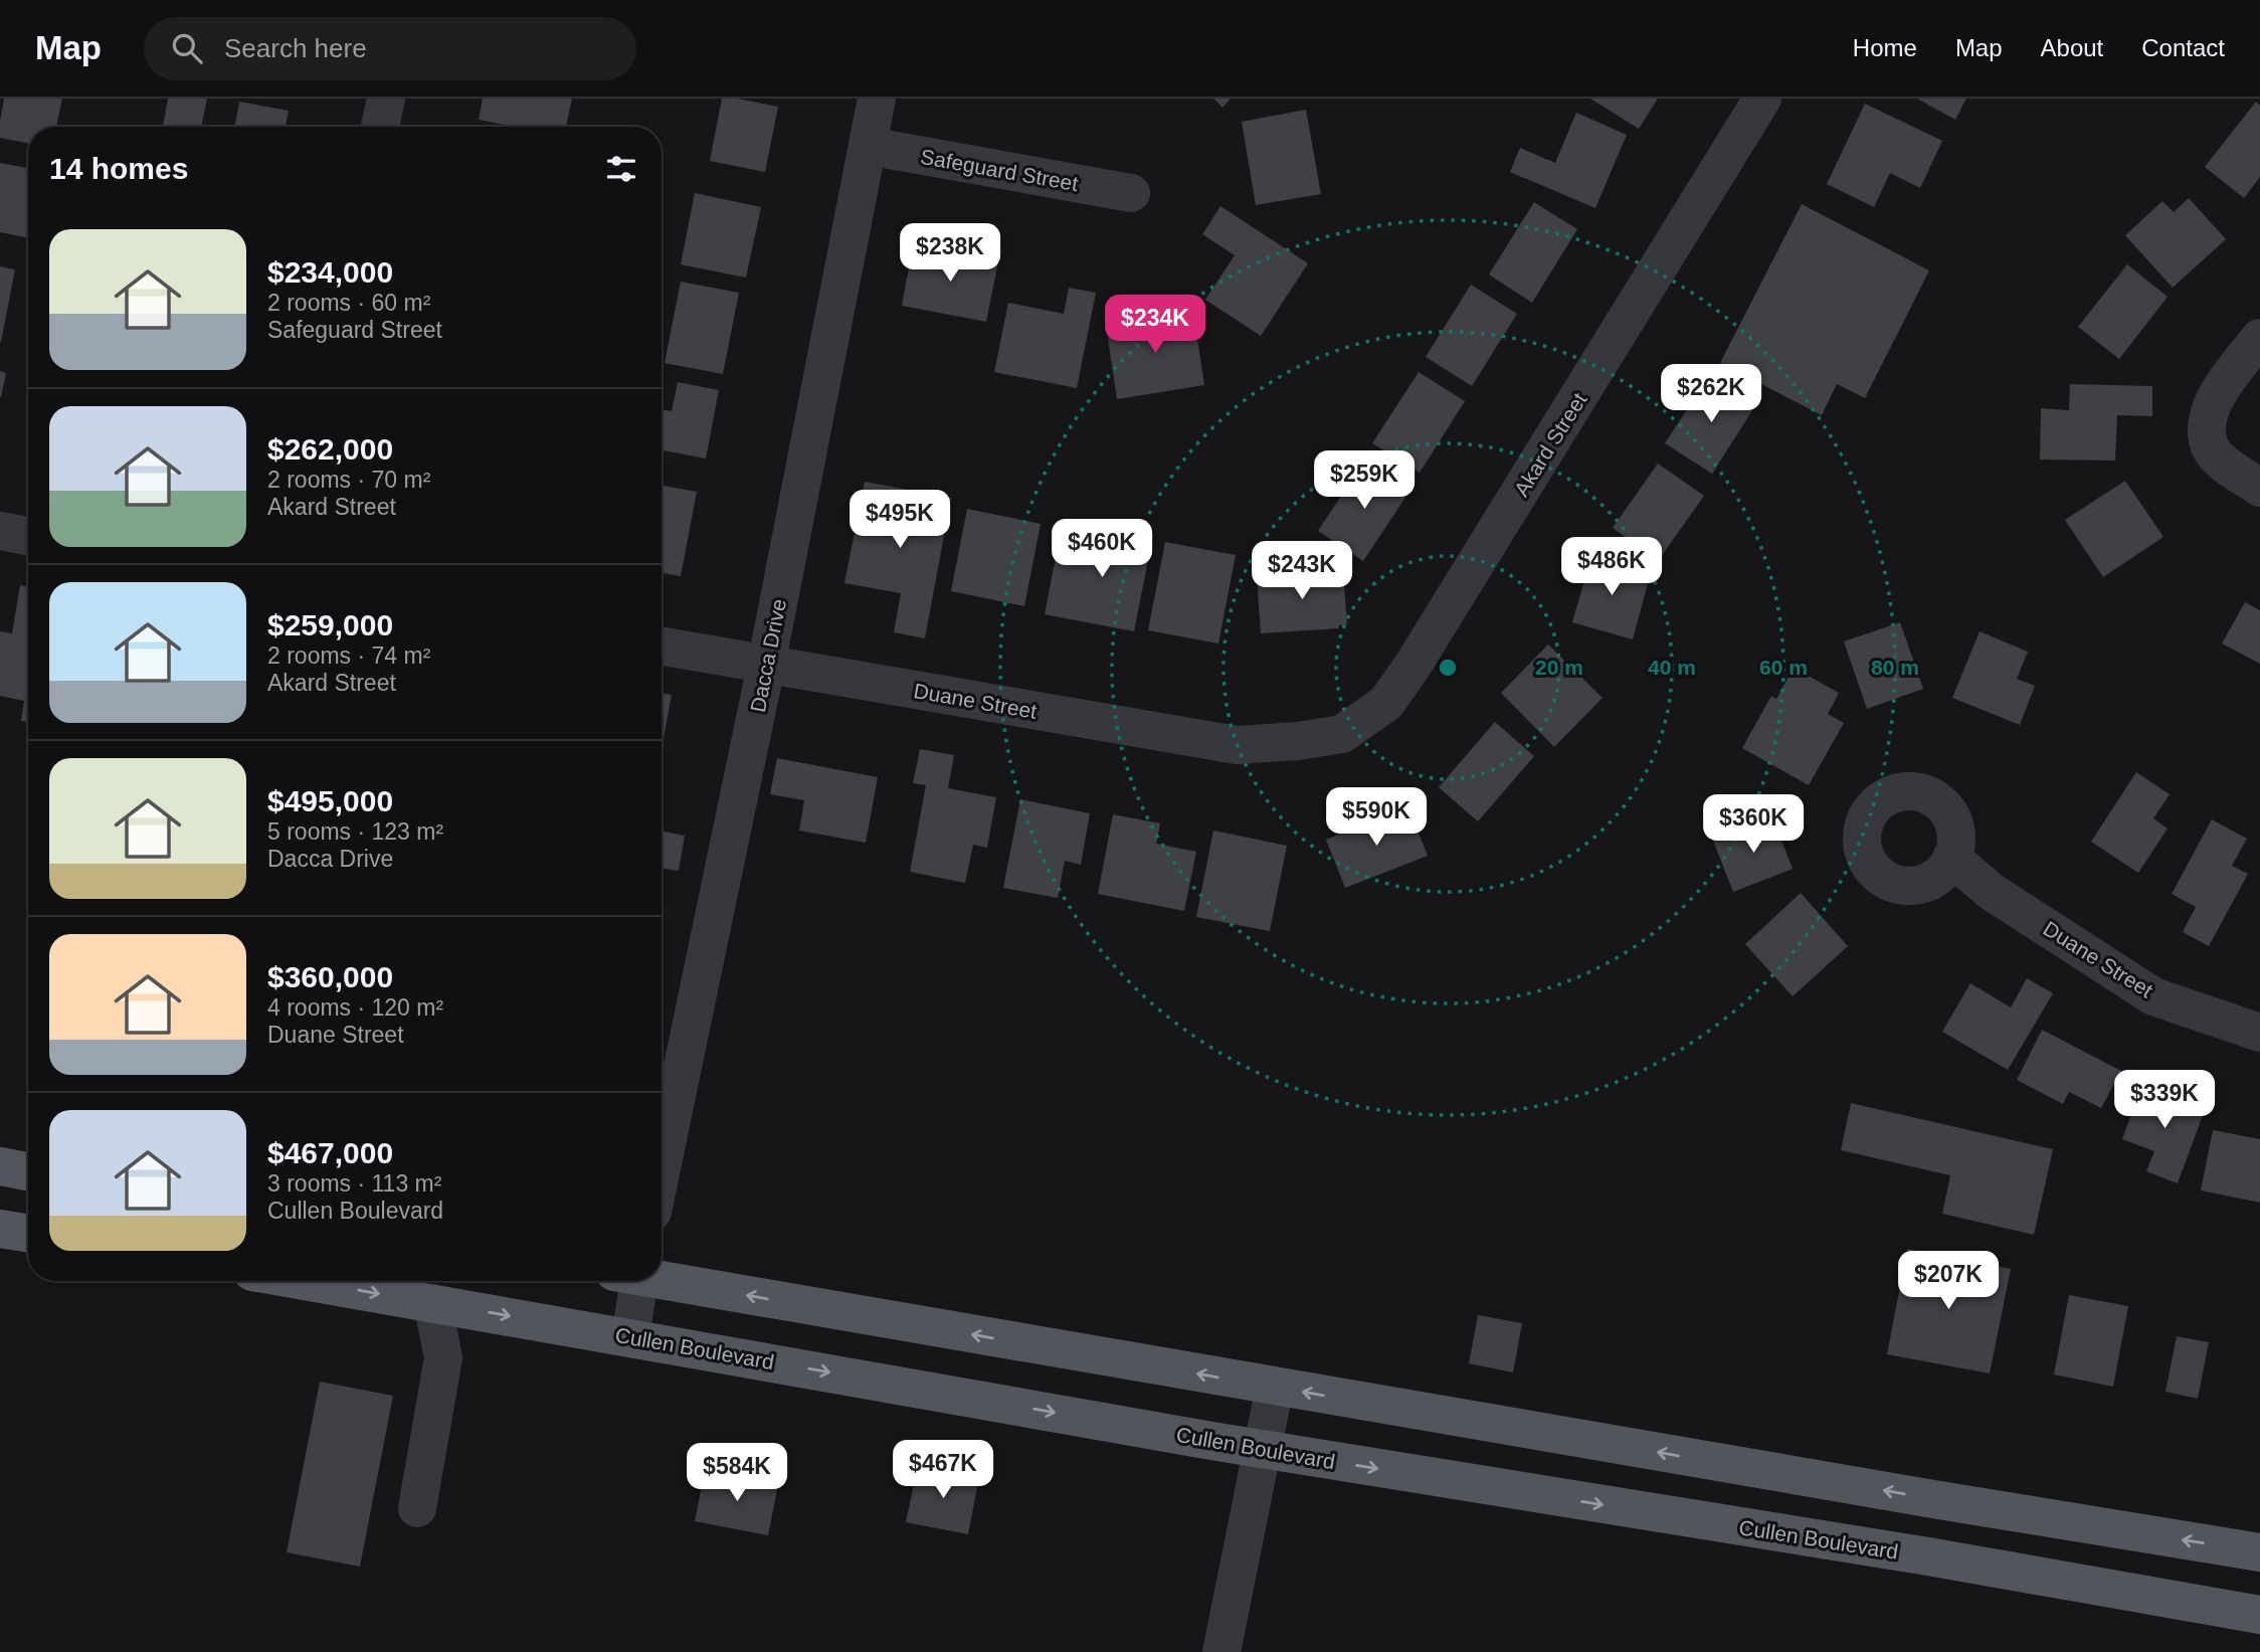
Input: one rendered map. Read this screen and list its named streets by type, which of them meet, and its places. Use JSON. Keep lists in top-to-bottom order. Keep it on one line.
{"streets":{"main road":["Cullen Boulevard"],"street":["Safeguard Street","Akard Street","Dacca Drive","Duane Street"]},"crossings":[["Safeguard Street","Dacca Drive"],["Akard Street","Duane Street"],["Dacca Drive","Duane Street"]],"page":{"header":"Map","search":"Search here","nav":["Home","Map","About","Contact"],"heading":"14 homes","list":[{"name":"$234,000","note":"2 rooms · 60 m² · Safeguard Street"},{"name":"$262,000","note":"2 rooms · 70 m² · Akard Street"},{"name":"$259,000","note":"2 rooms · 74 m² · Akard Street"},{"name":"$495,000","note":"5 rooms · 123 m² · Dacca Drive"},{"name":"$360,000","note":"4 rooms · 120 m² · Duane Street"},{"name":"$467,000","note":"3 rooms · 113 m² · Cullen Boulevard"}],"price":["$238K","$234K","$262K","$259K","$495K","$460K","$486K","$243K","$590K","$360K","$339K","$207K","$467K","$584K"]},"rings":["20 m","40 m","60 m","80 m"]}
